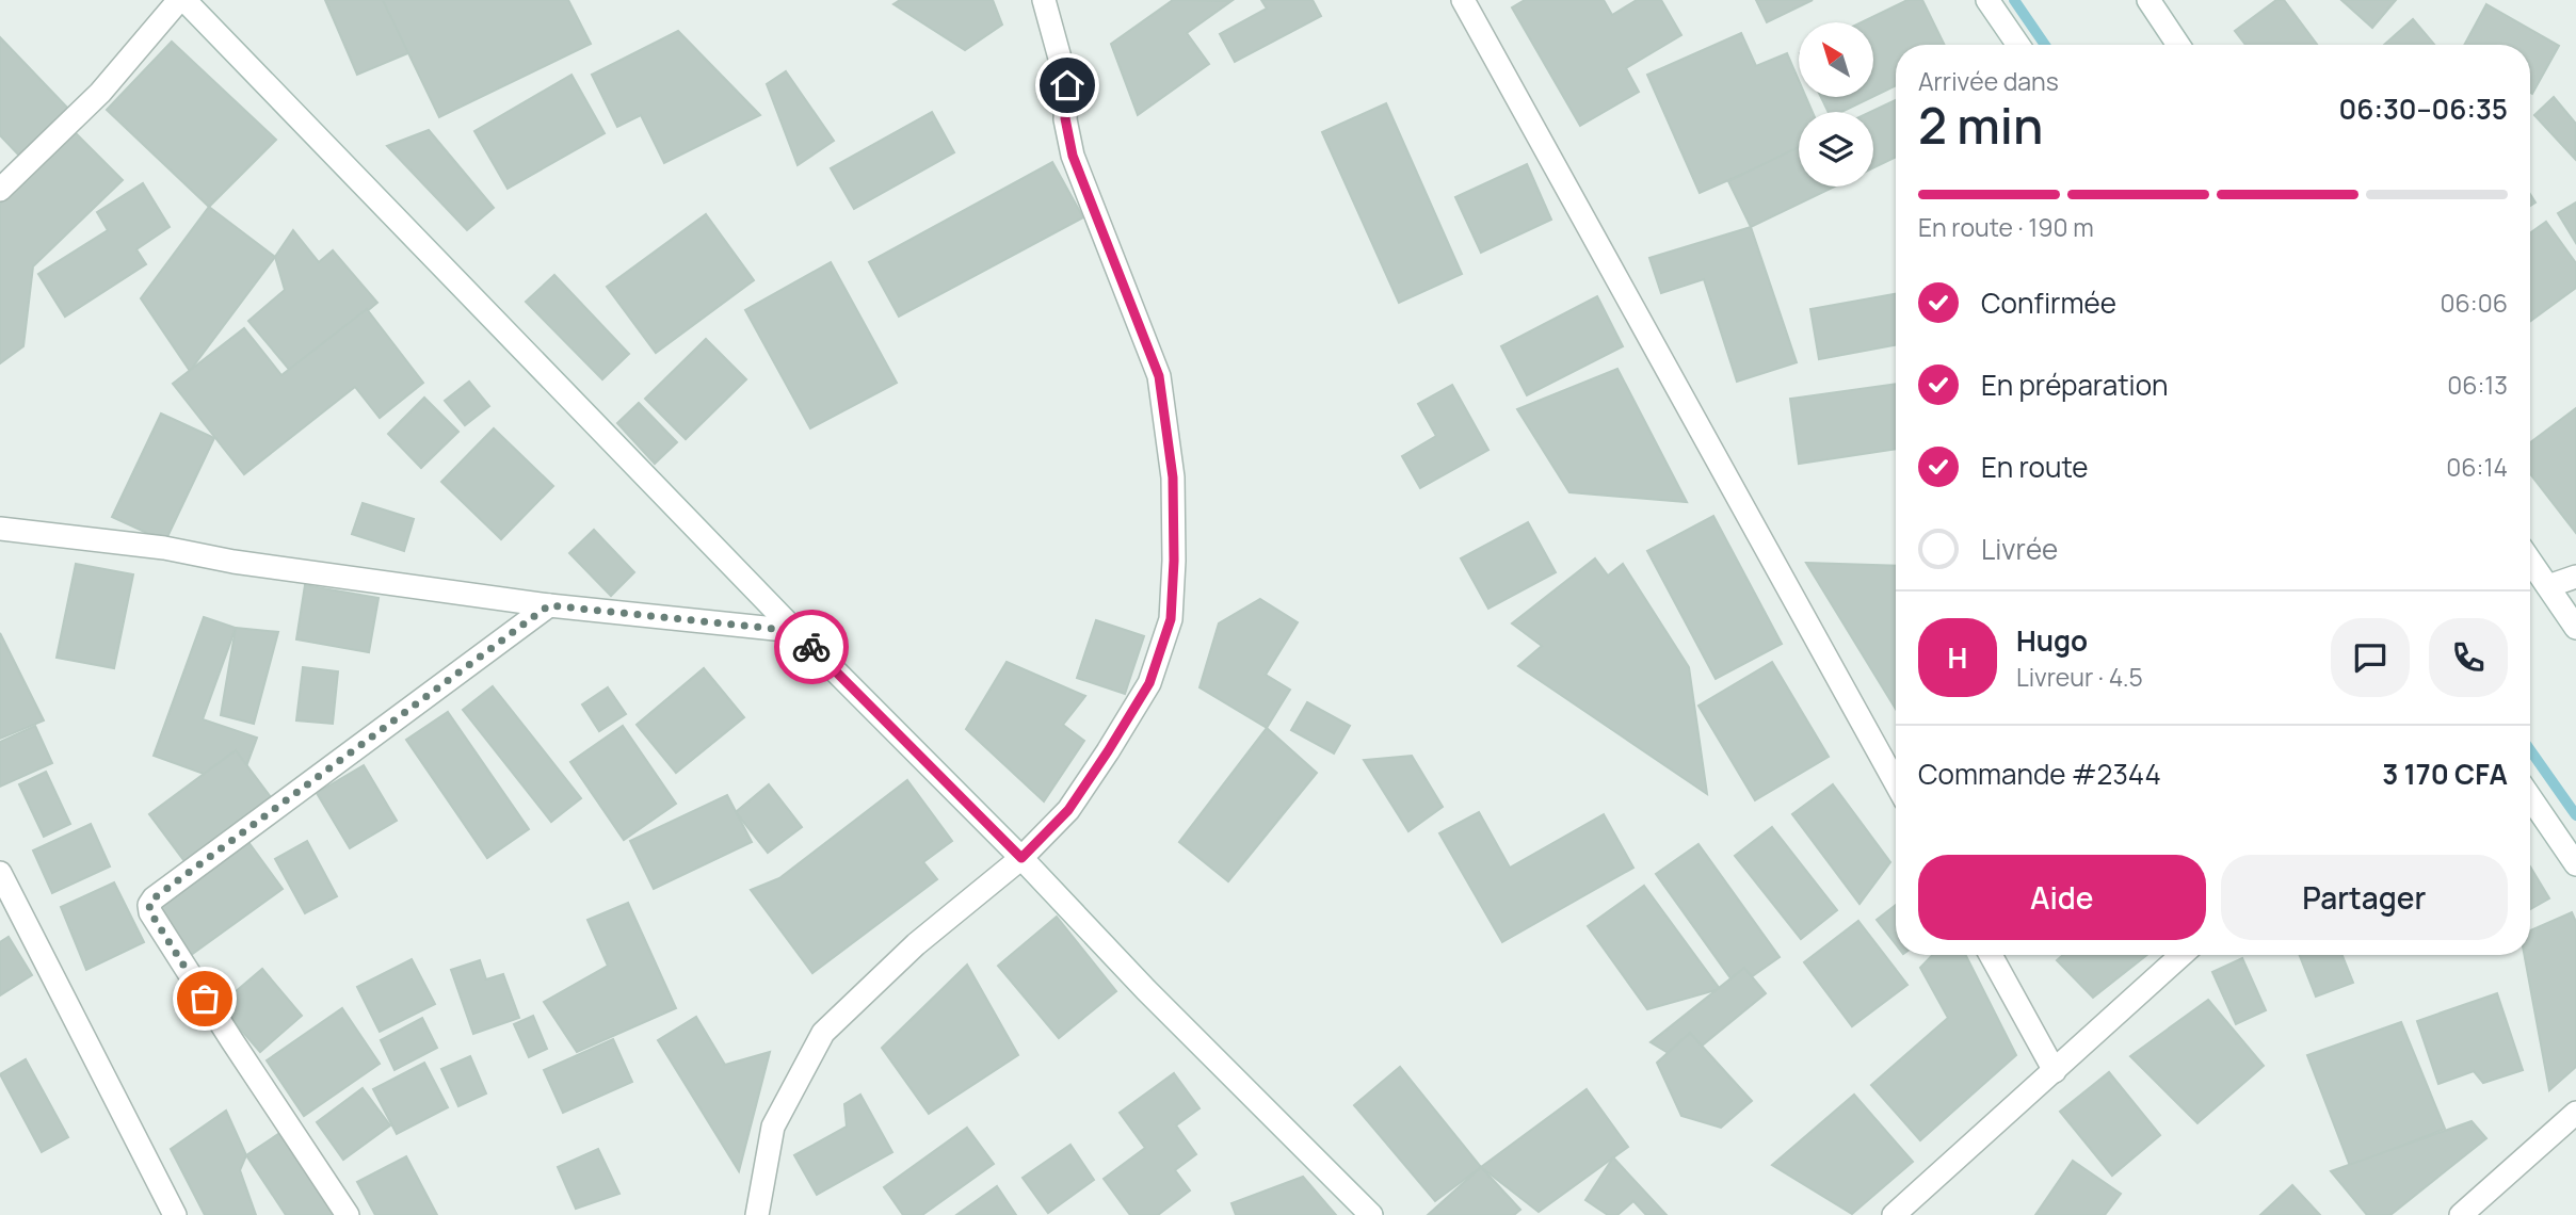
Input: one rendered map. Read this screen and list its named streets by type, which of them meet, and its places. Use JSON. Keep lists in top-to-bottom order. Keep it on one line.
{"north":"top left","page":{"heading":["2 min","Arrivée dans","06:30–06:35"],"panel":["Hugo","Livreur · 4.5","Commande #2344","3 170 CFA"],"bar":"En route · 190 m","list":[["Confirmée","06:06"],["En préparation","06:13"],["En route","06:14"],"Livrée"],"round":"H","buttons":["Aide","Partager"]}}
